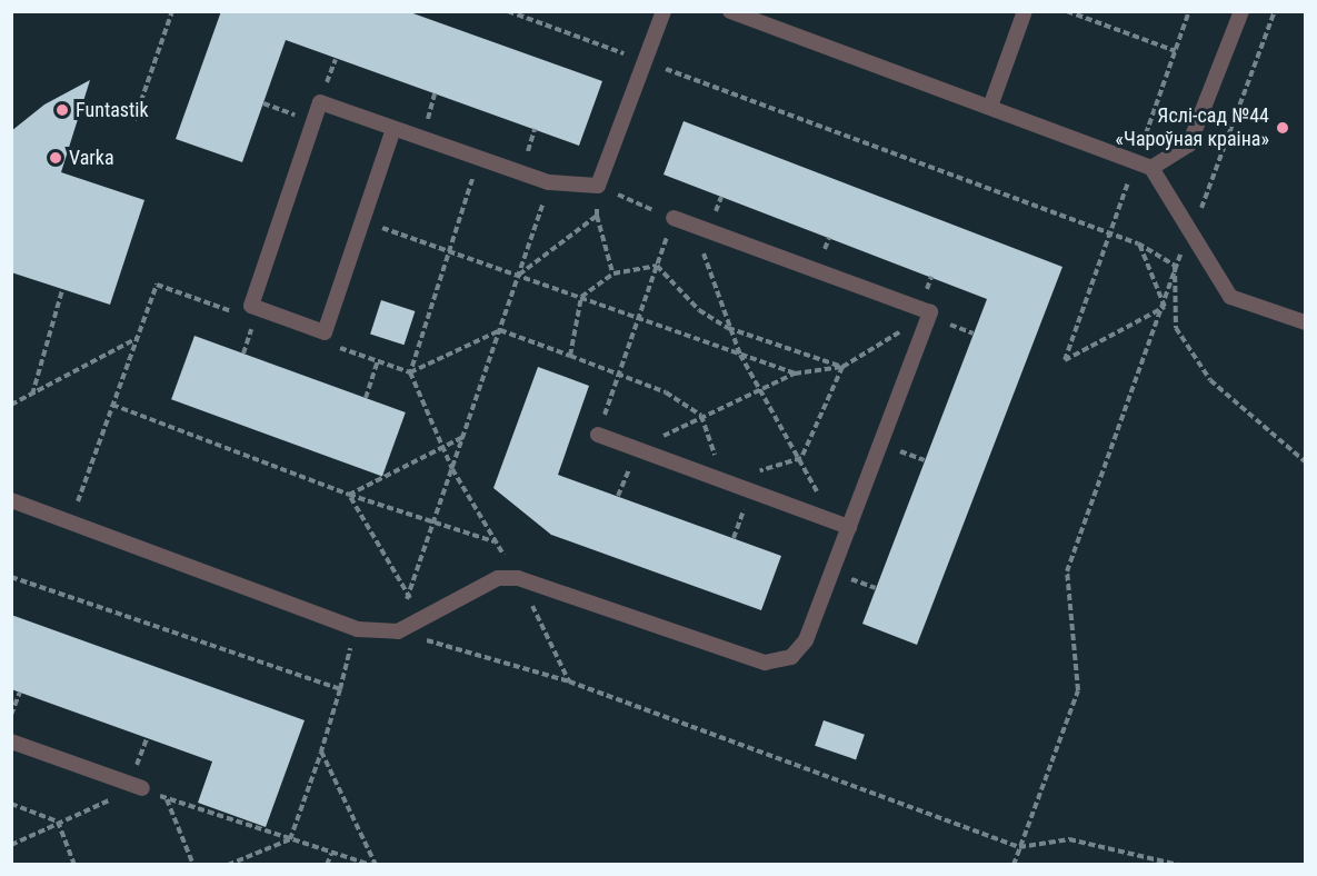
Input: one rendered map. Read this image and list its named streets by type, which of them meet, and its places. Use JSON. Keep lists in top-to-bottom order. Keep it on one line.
{"places":["Funtastik","Яслі-сад №44 «Чароўная краіна»","Varka"]}
